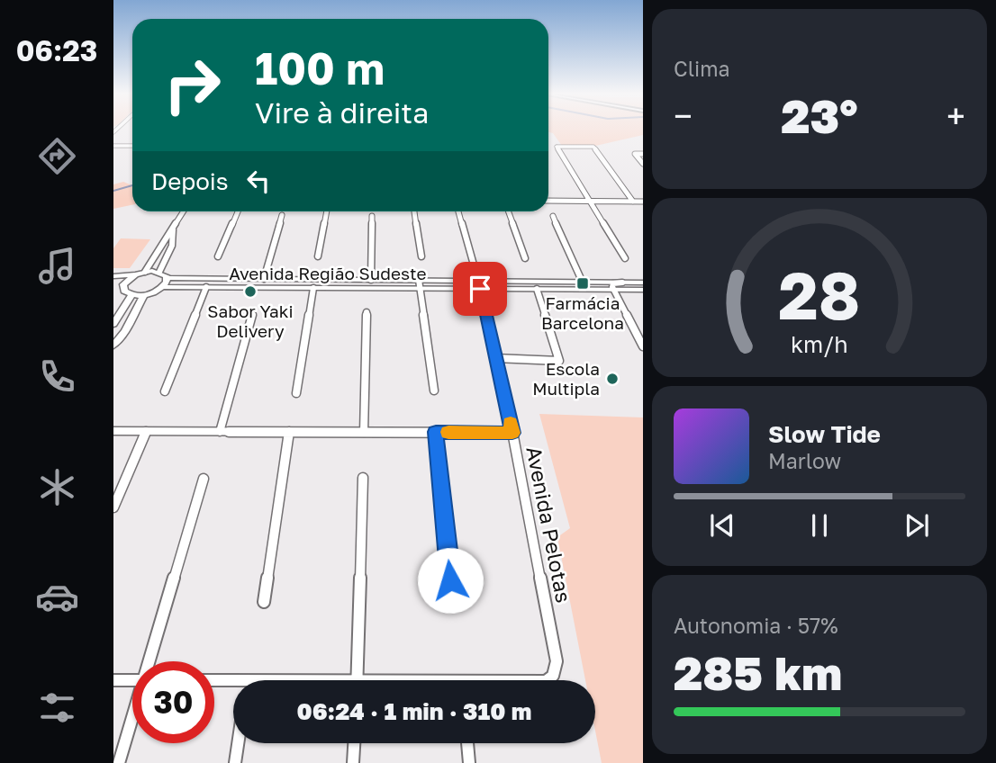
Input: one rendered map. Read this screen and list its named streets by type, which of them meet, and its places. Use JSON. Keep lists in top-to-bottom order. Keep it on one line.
{"streets":{"street":["Avenida Região Sudeste","Avenida Pelotas"]},"crossings":[["Avenida Região Sudeste","Avenida Pelotas"]],"places":{"transit":["Farmácia Barcelona"],"other":["Sabor Yaki Delivery","Escola Multipla"]},"page":{"tabs":"06:23","tile":["Clima",["Autonomia · 57%","285 km"]],"turn":["100 m","Vire à direita"],"heat":["−","23°","+"],"then":"Depois","song":["Slow Tide","Marlow"],"limit":"30","trip":"06:24 · 1 min · 310 m","gauge":["28","km/h"]}}
